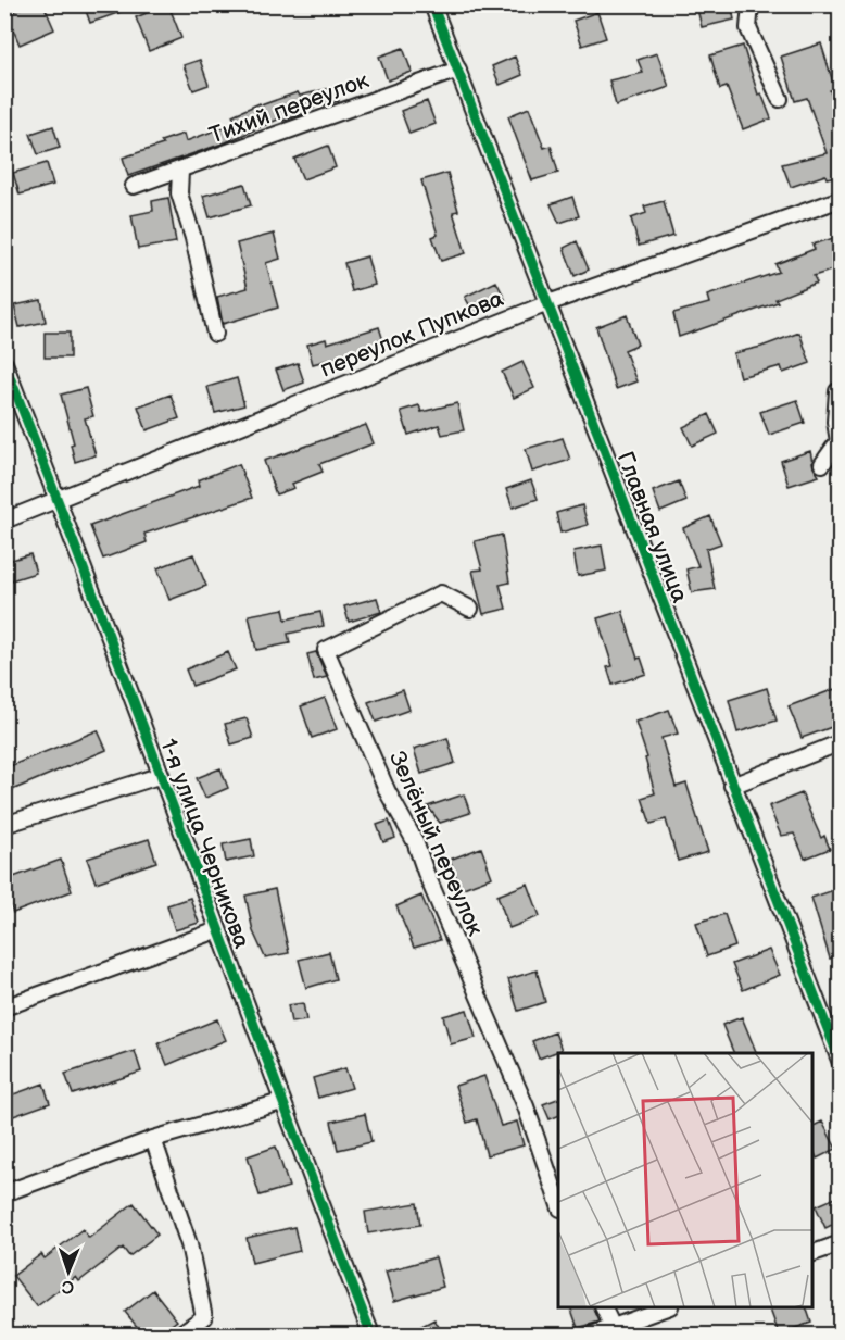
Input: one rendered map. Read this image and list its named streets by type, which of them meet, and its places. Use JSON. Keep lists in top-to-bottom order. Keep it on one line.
{"streets":{"street":["Тихий переулок","переулок Пупкова","Главная улица","1-я улица Черникова","Зелёный переулок"]},"crossings":[["Тихий переулок","Главная улица"],["переулок Пупкова","Главная улица"],["переулок Пупкова","1-я улица Черникова"]],"north":"bottom"}
